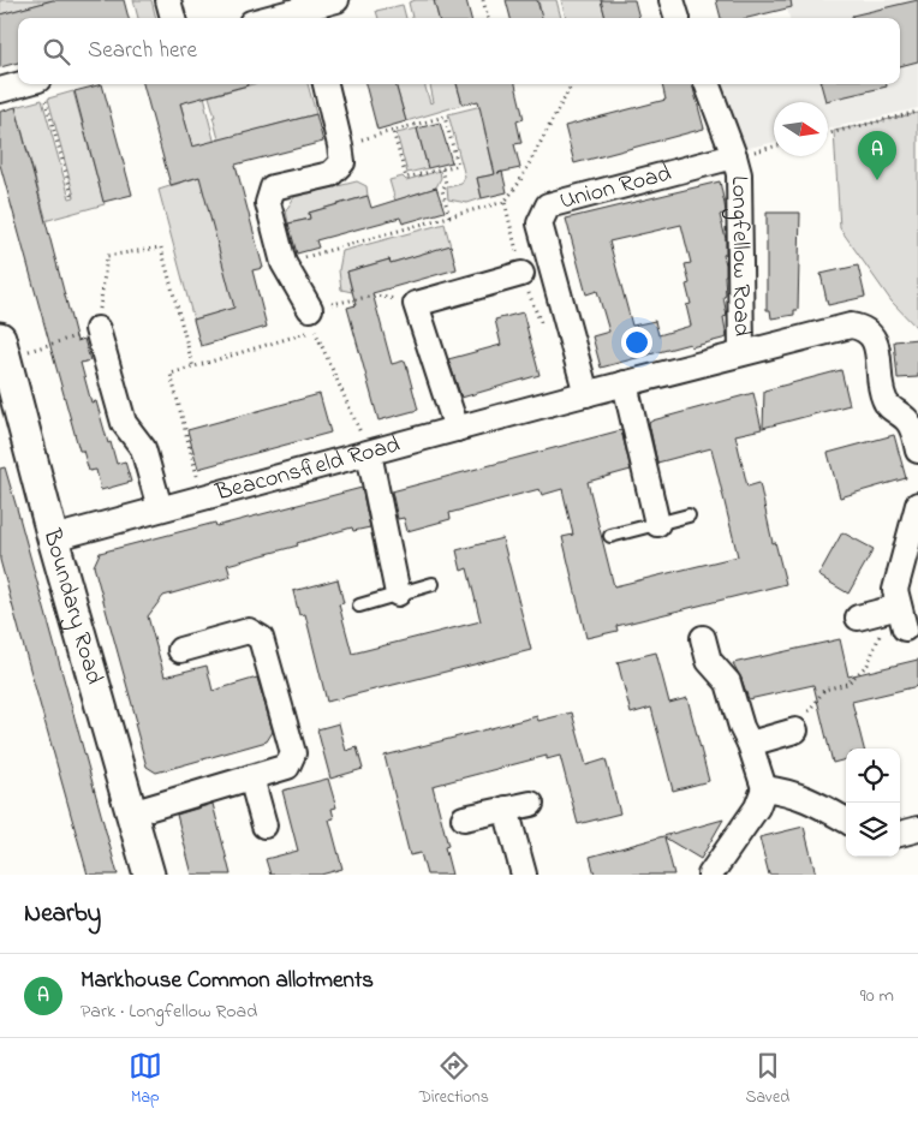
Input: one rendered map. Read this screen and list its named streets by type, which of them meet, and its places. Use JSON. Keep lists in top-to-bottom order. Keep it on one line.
{"streets":{"street":["Union Road","Longfellow Road","Beaconsfield Road","Boundary Road"]},"crossings":[["Union Road","Longfellow Road"],["Union Road","Beaconsfield Road"],["Longfellow Road","Beaconsfield Road"],["Beaconsfield Road","Boundary Road"]],"north":"right","page":{"search":"Search here","pins":"A","heading":"Nearby","list":[{"mark":"A","name":"Markhouse Common allotments","note":"Park · Longfellow Road","value":"90 m"}],"nav":["Map","Directions","Saved"]}}
